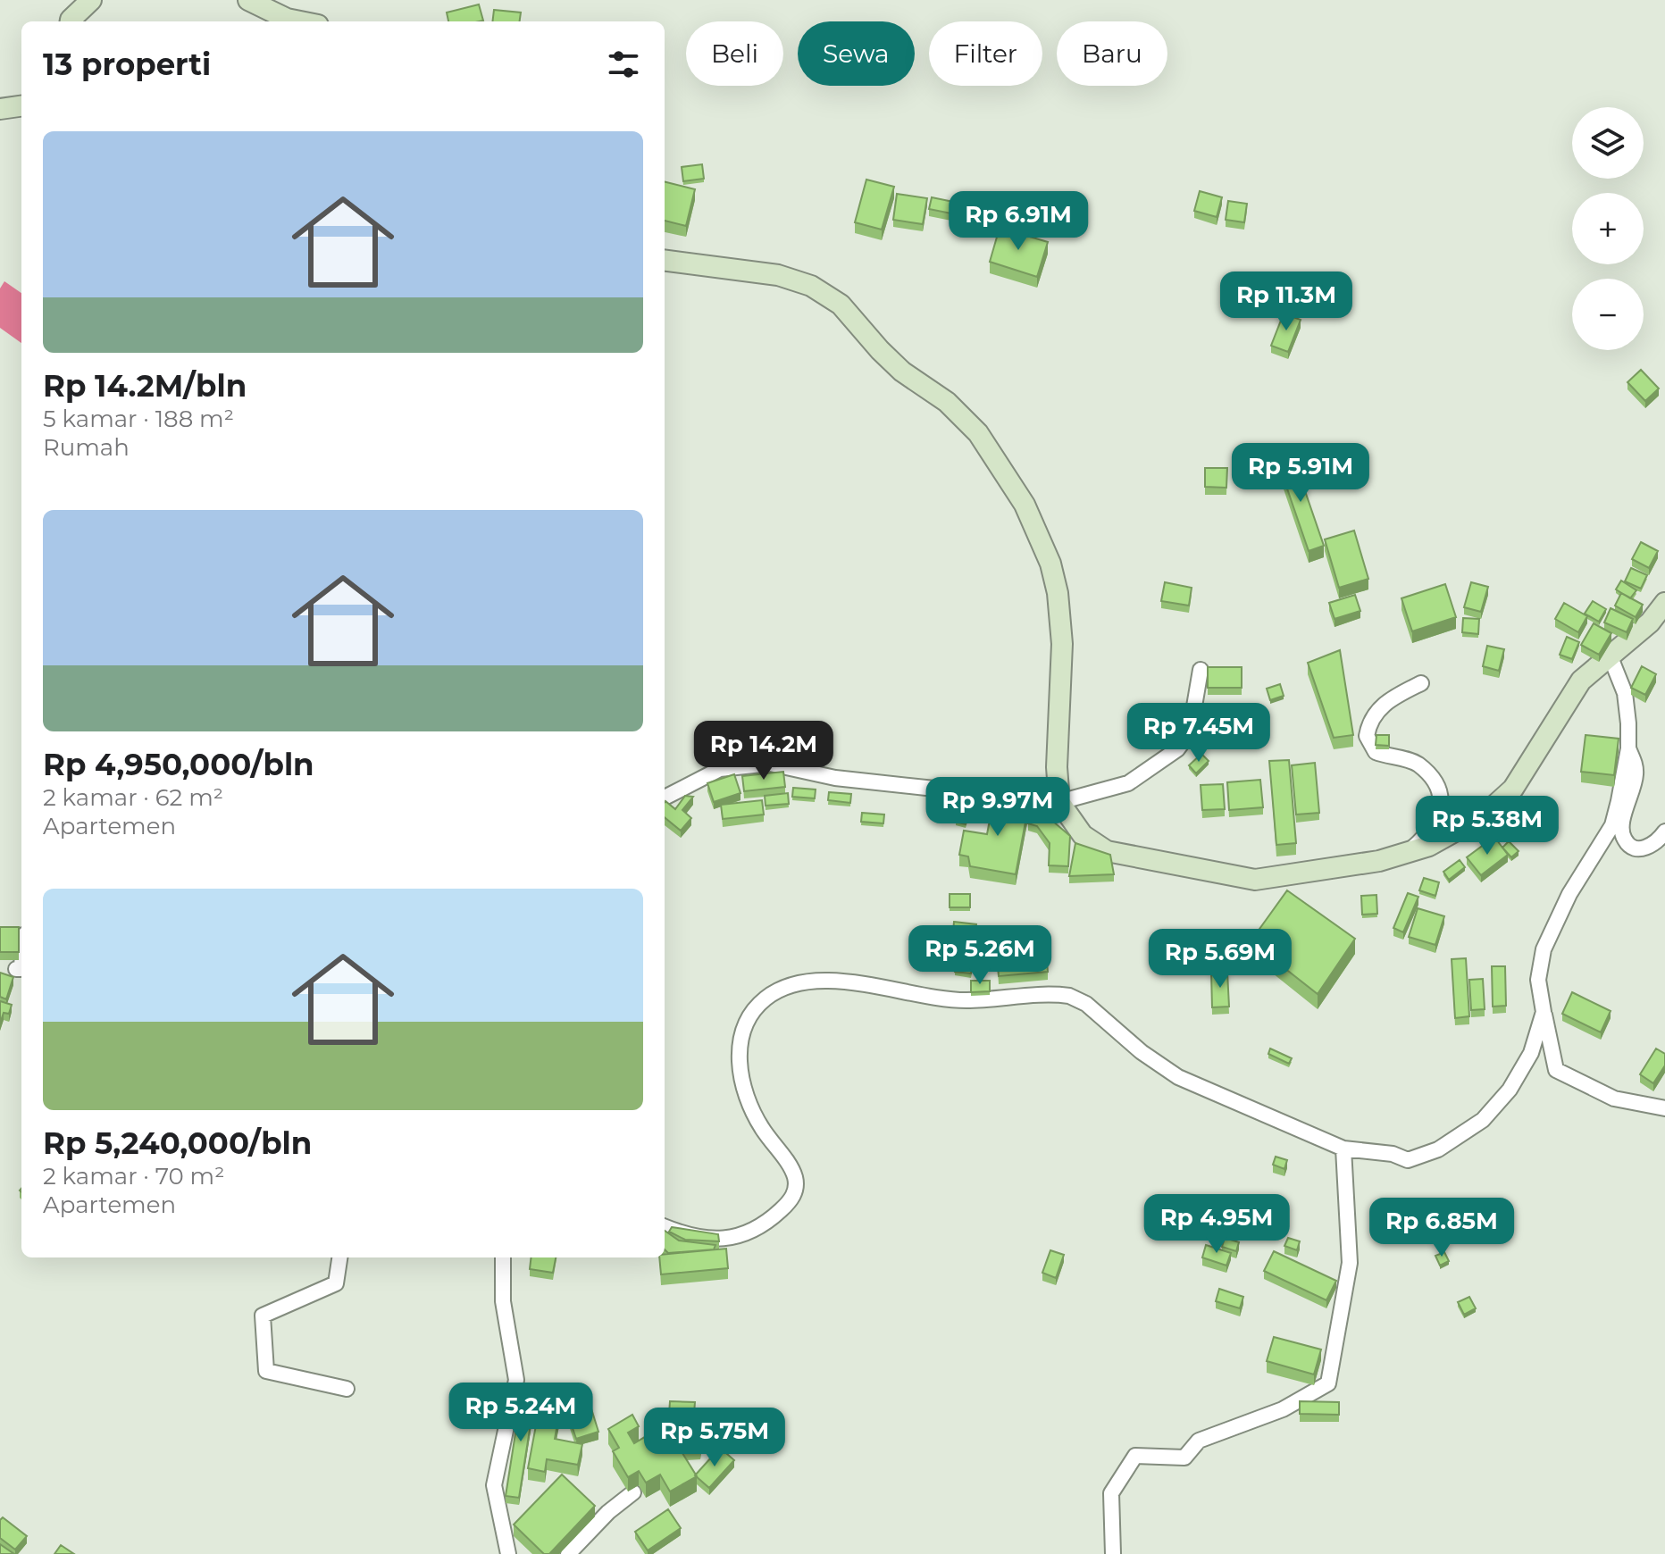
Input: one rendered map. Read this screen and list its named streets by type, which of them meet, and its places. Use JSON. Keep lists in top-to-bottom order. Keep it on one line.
{"page":{"chip":["Beli","Sewa","Filter","Baru"],"heading":"13 properti","map_buttons":["+","−"],"list":[{"name":"Rp 14.2M/bln","note":"5 kamar · 188 m² · Rumah"},{"name":"Rp 4,950,000/bln","note":"2 kamar · 62 m² · Apartemen"},{"name":"Rp 5,240,000/bln","note":"2 kamar · 70 m² · Apartemen"}],"price":["Rp 6.91M","Rp 11.3M","Rp 5.91M","Rp 7.45M","Rp 14.2M","Rp 9.97M","Rp 5.38M","Rp 5.26M","Rp 5.69M","Rp 4.95M","Rp 6.85M","Rp 5.24M","Rp 5.75M"]}}
